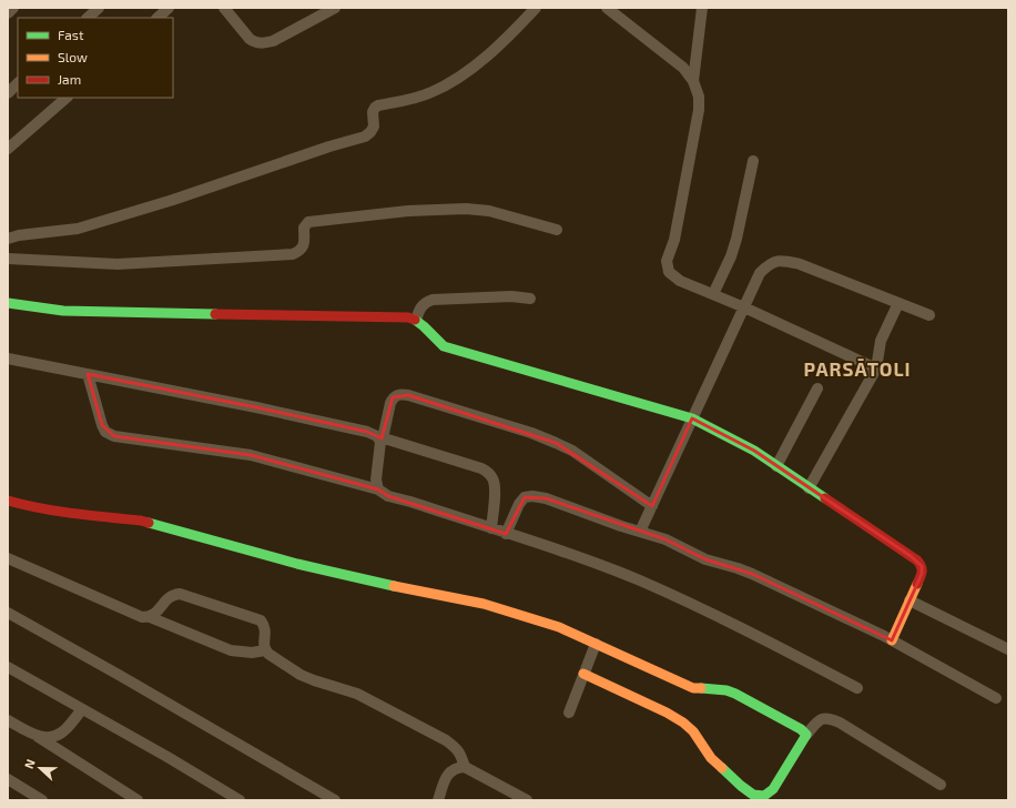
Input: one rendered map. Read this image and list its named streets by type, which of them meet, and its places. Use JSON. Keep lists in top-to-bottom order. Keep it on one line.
{"districts":["PARSĀTOLI"],"legend":["Fast","Slow","Jam"],"north":"left"}
